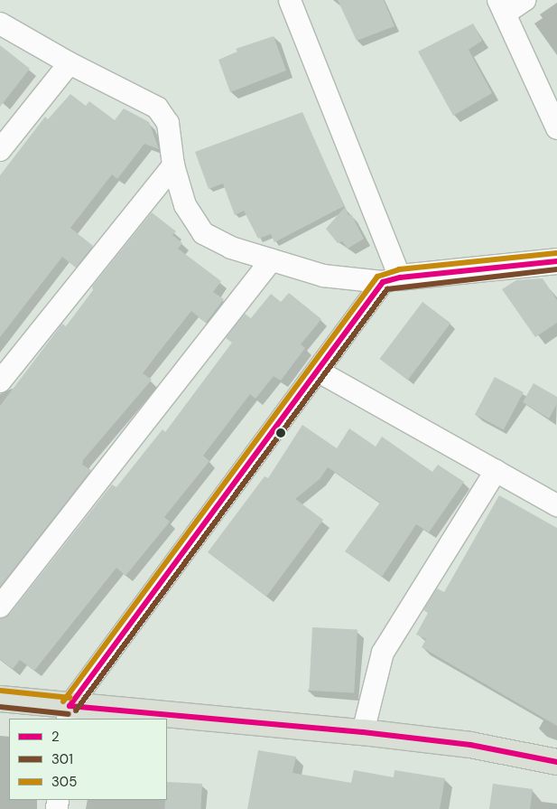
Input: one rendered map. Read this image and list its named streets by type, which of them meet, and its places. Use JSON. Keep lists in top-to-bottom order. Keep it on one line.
{"lines":["transit line 305","transit line 2","transit line 301"],"legend":["2","301","305"]}
